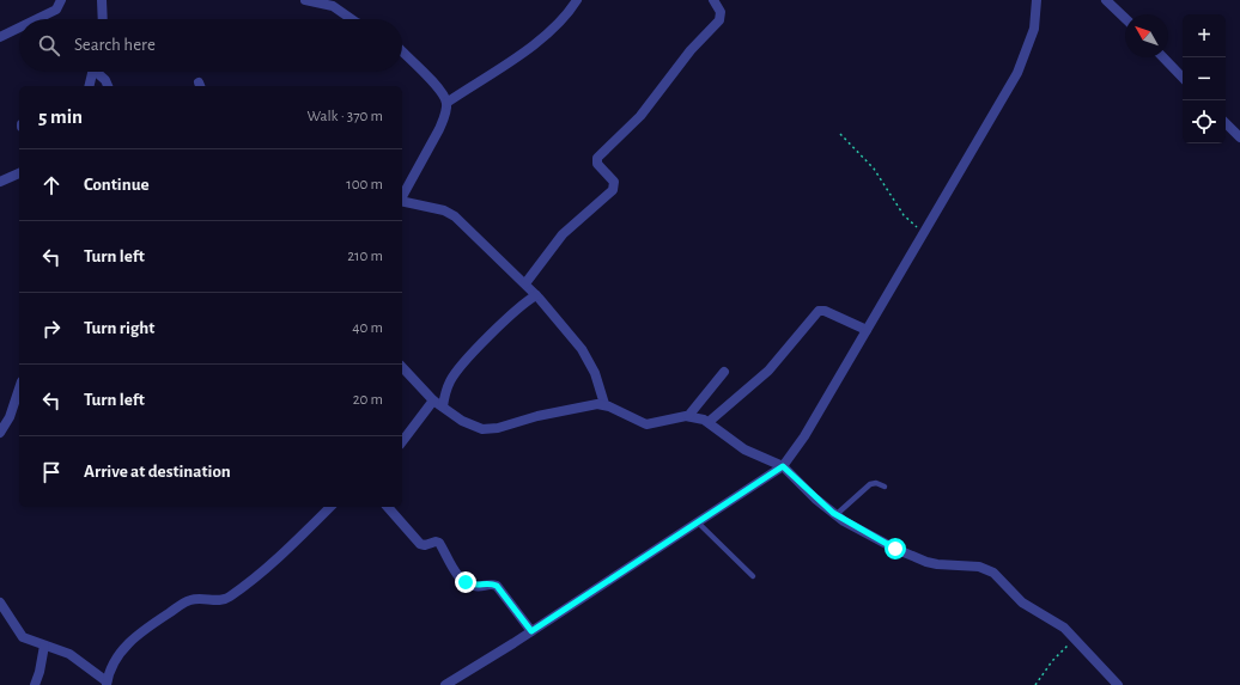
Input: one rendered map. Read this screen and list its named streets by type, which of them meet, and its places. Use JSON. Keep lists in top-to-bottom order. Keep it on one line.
{"north":"top left","page":{"map_buttons":["+","−"],"search":"Search here","heading":["5 min","Walk · 370 m"],"list":[["Continue","100 m"],["Turn left","210 m"],["Turn right","40 m"],["Turn left","20 m"],"Arrive at destination"]}}
